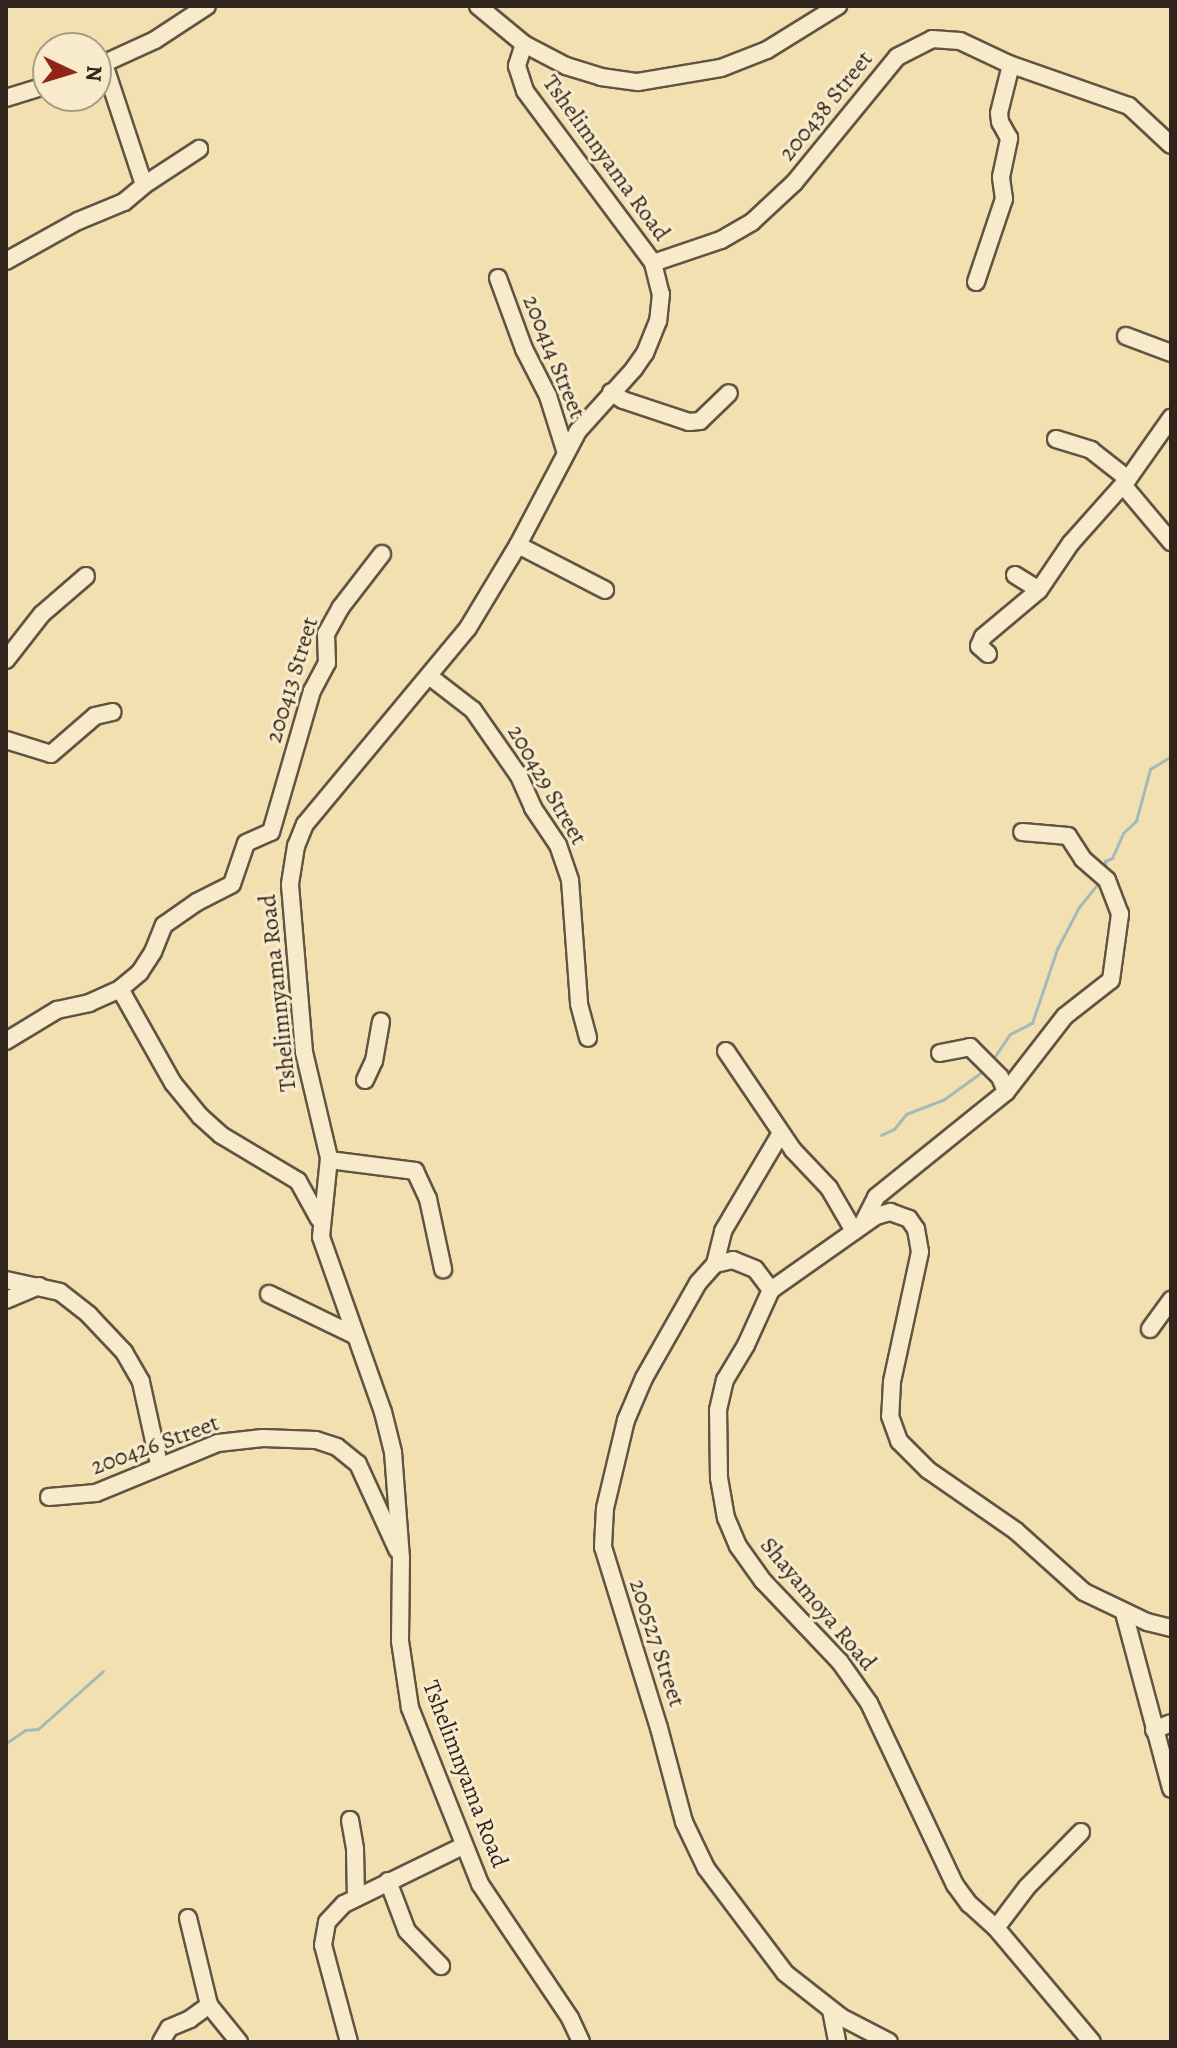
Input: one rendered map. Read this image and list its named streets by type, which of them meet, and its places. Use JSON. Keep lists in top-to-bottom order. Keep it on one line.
{"streets":{"street":["200438 Street","Tshelimnyama Road","200414 Street","200413 Street","200429 Street","200426 Street","Shayamoya Road","200527 Street"]},"crossings":[["200438 Street","Tshelimnyama Road"],["Tshelimnyama Road","200414 Street"],["Tshelimnyama Road","200429 Street"],["Tshelimnyama Road","200426 Street"]],"north":"right"}
